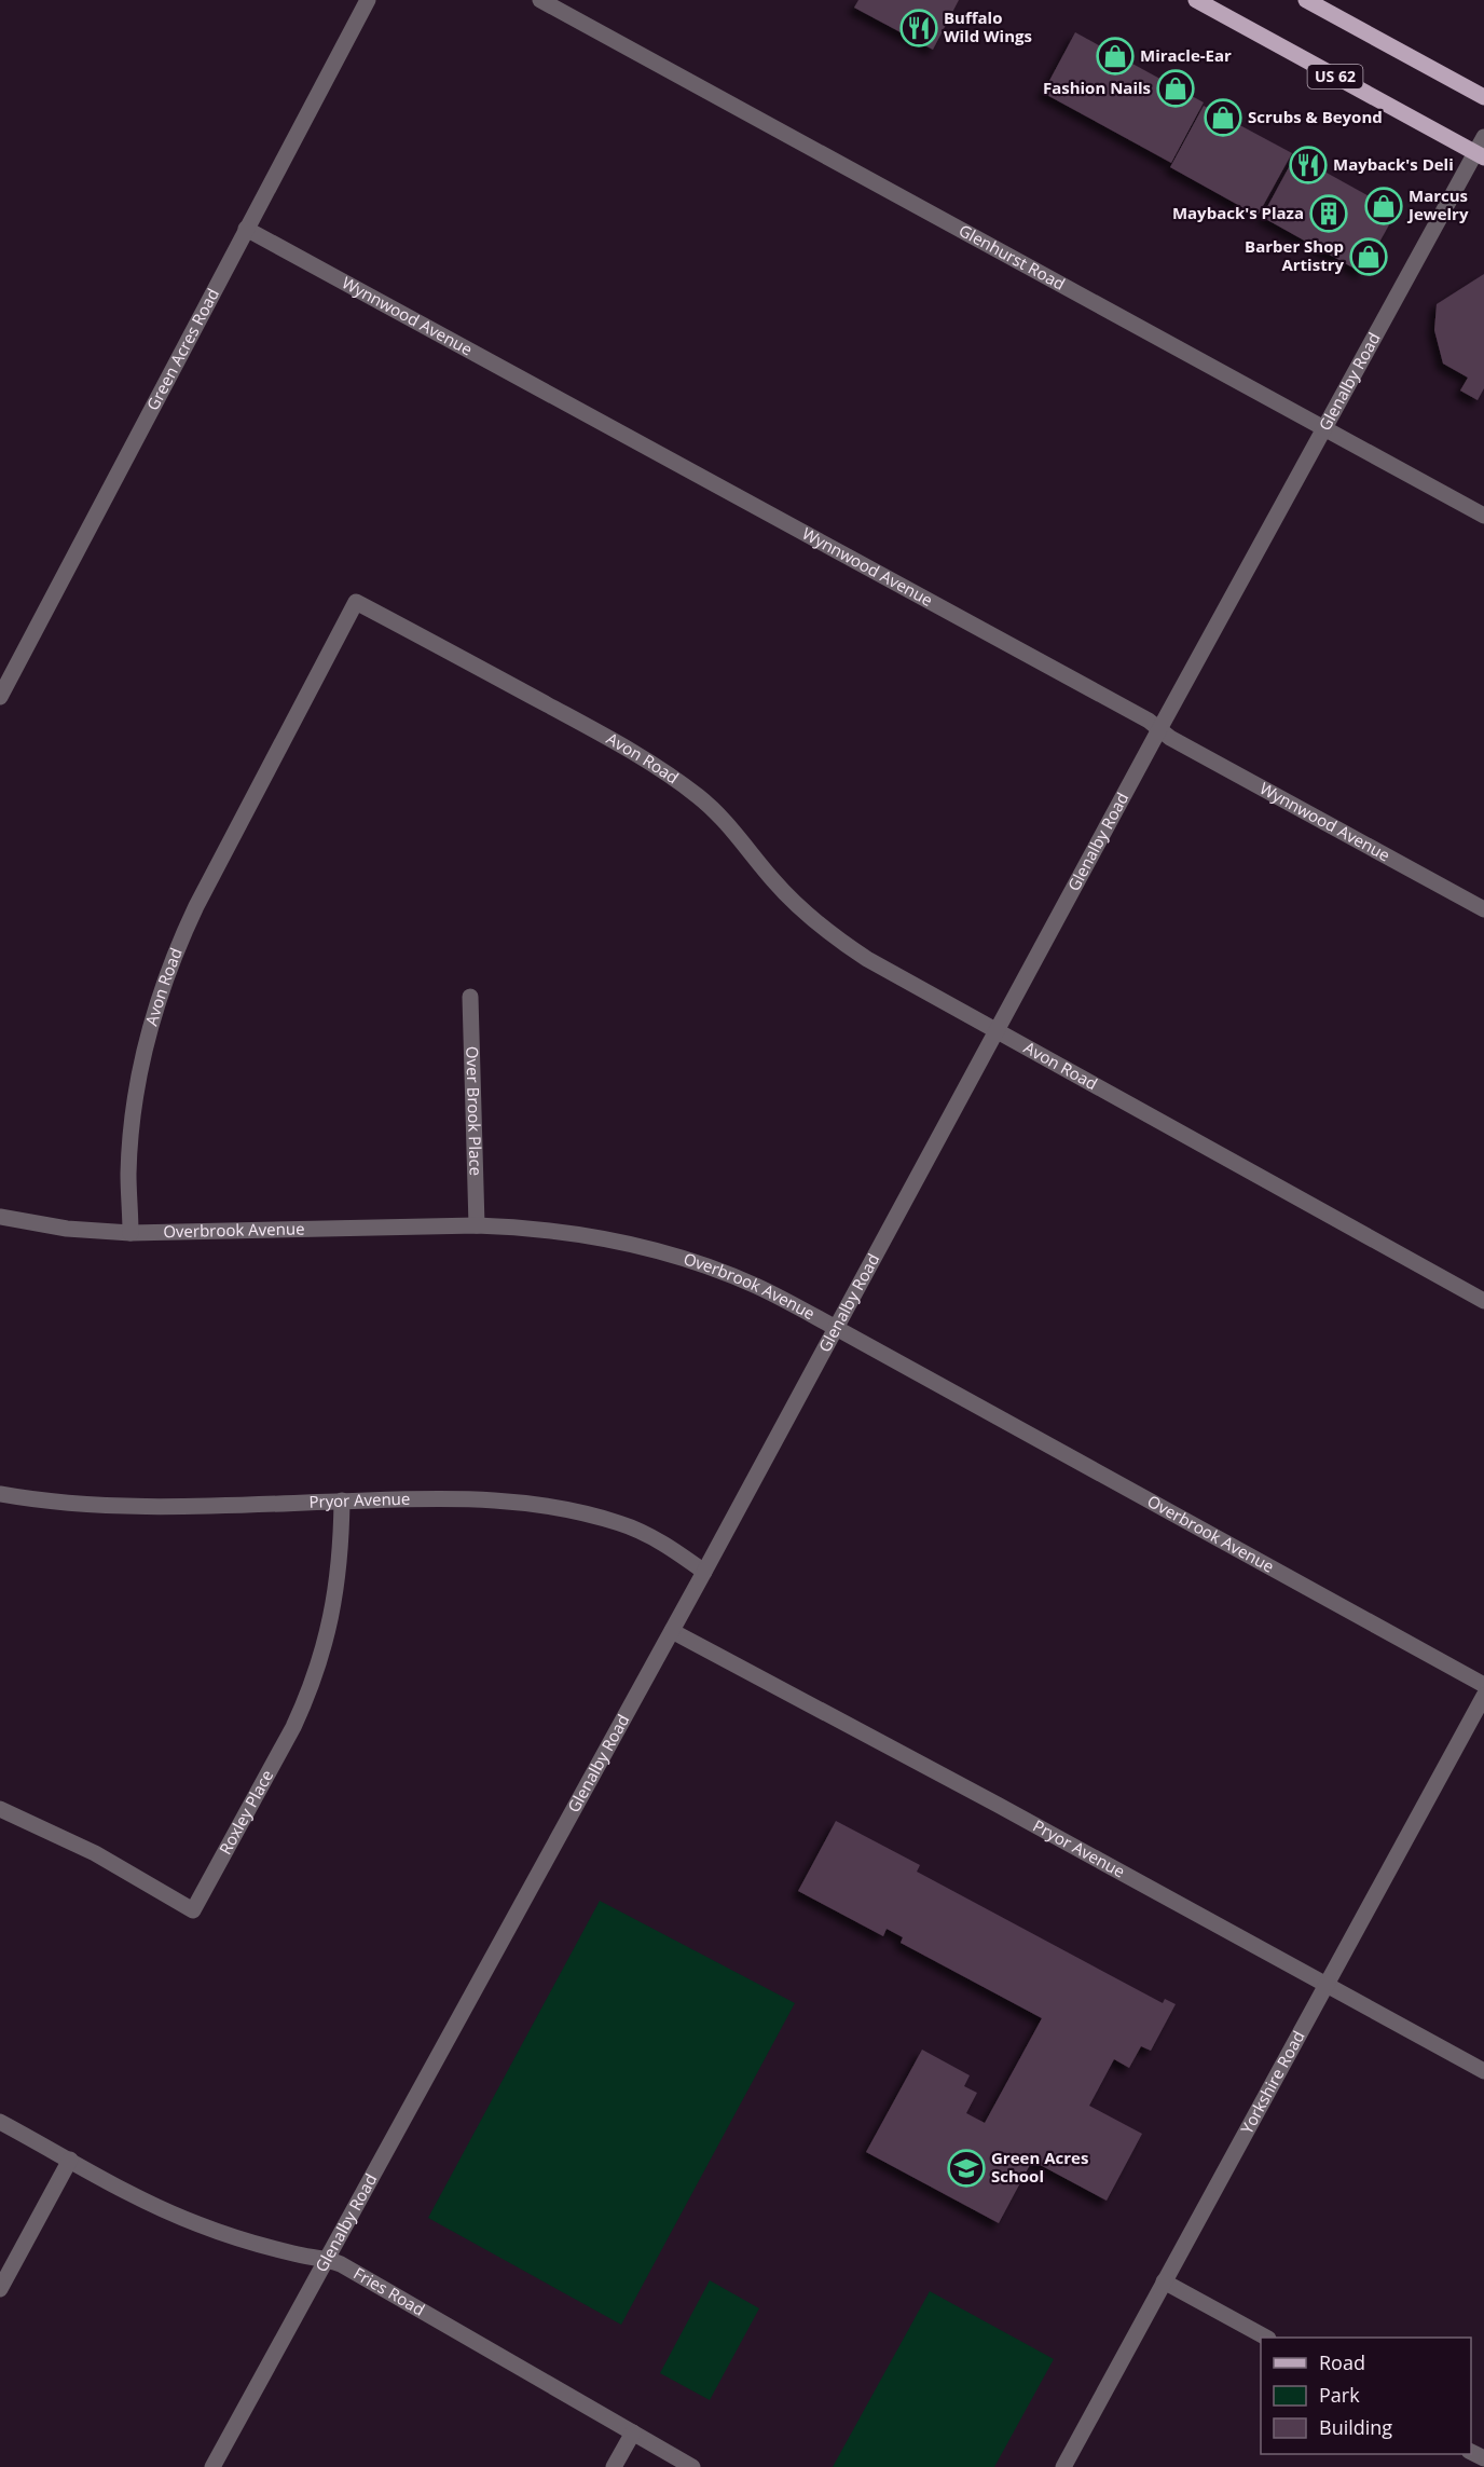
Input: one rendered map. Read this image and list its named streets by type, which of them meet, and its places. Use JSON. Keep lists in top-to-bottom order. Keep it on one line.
{"streets":{"main road":["US 62"],"street":["Glenhurst Road","Wynnwood Avenue","Green Acres Road","Glenalby Road","Avon Road","Over Brook Place","Overbrook Avenue","Pryor Avenue","Roxley Place","Yorkshire Road","Fries Road"]},"crossings":[["US 62","Glenalby Road"],["Glenhurst Road","Glenalby Road"],["Wynnwood Avenue","Green Acres Road"],["Wynnwood Avenue","Glenalby Road"],["Glenalby Road","Avon Road"],["Glenalby Road","Overbrook Avenue"],["Glenalby Road","Pryor Avenue"],["Glenalby Road","Fries Road"],["Avon Road","Overbrook Avenue"],["Over Brook Place","Overbrook Avenue"],["Pryor Avenue","Roxley Place"],["Pryor Avenue","Yorkshire Road"]],"places":{"restaurant":["Buffalo Wild Wings","Mayback's Deli"],"shop":["Miracle-Ear","Fashion Nails","Scrubs & Beyond","Marcus Jewelry","Barber Shop Artistry"],"building":["Mayback's Plaza"],"school or university":["Green Acres School"]},"legend":["Road","Park","Building"]}
